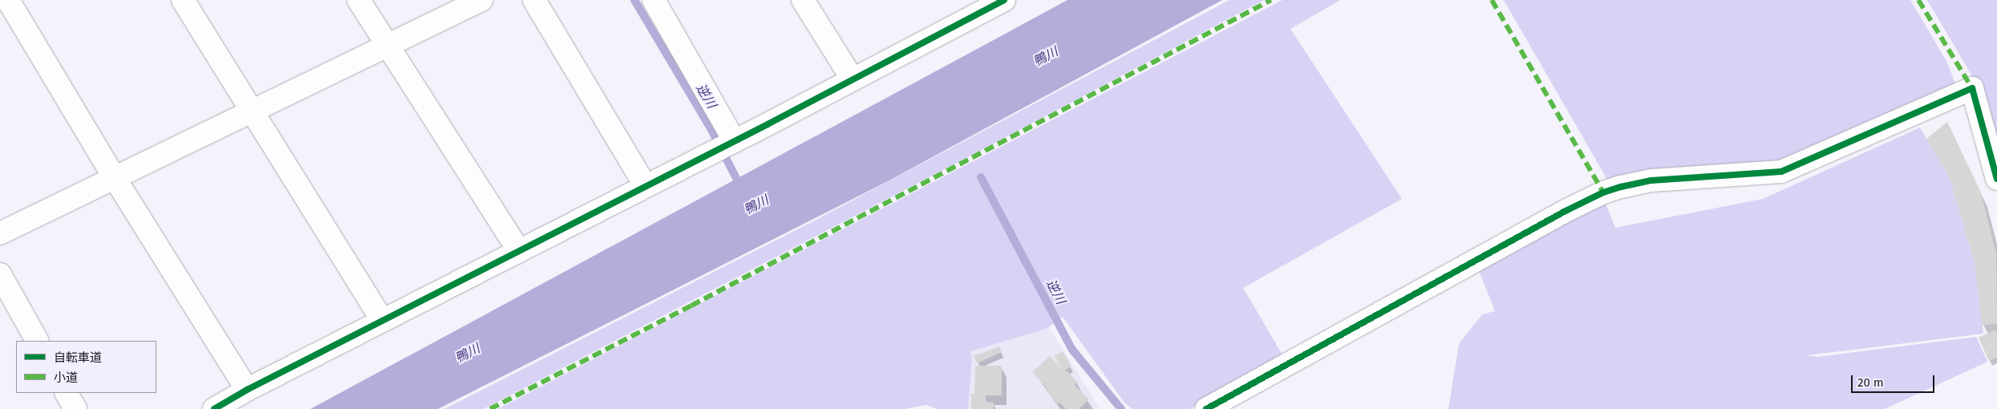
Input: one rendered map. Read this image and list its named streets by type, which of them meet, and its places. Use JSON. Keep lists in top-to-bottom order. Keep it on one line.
{"water":["鴨川","逆川"],"legend":["自転車道","小道"],"scale_bar":"20 m"}
